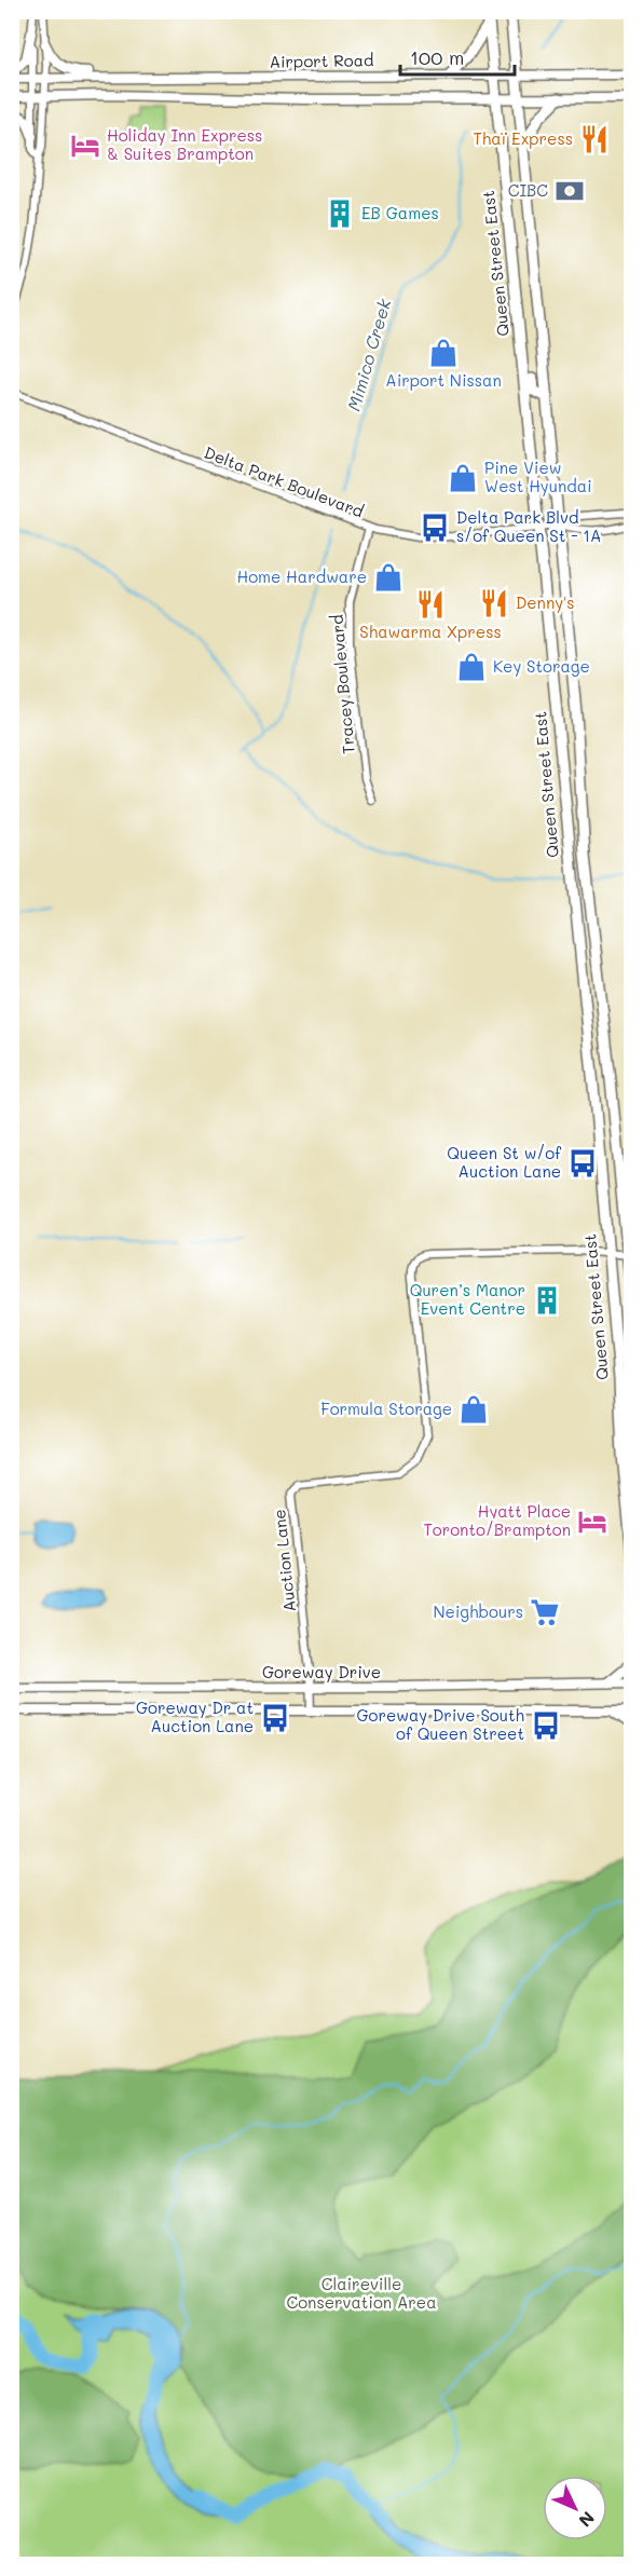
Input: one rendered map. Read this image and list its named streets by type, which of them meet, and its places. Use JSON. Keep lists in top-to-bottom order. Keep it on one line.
{"streets":{"main road":["Airport Road","Queen Street East","Goreway Drive"],"street":["Delta Park Boulevard","Tracey Boulevard","Auction Lane"]},"crossings":[["Airport Road","Queen Street East"],["Queen Street East","Delta Park Boulevard"],["Queen Street East","Auction Lane"],["Delta Park Boulevard","Tracey Boulevard"],["Auction Lane","Goreway Drive"]],"water":["Mimico Creek"],"parks":["Claireville Conservation Area"],"places":{"restaurant":["Thaï Express","Denny's","Shawarma Xpress"],"hotel":["Holiday Inn Express & Suites Brampton","Hyatt Place Toronto/Brampton"],"bank":["CIBC"],"building":["EB Games","Quren’s Manor Event Centre"],"shop":["Airport Nissan","Pine View West Hyundai","Home Hardware","Key Storage","Formula Storage"],"bus stop":["Delta Park Blvd s/of Queen St - 1A","Queen St w/of Auction Lane","Goreway Dr at Auction Lane","Goreway Drive South of Queen Street"],"supermarket":["Neighbours"]},"scale_bar":"100 m","north":"bottom right"}
